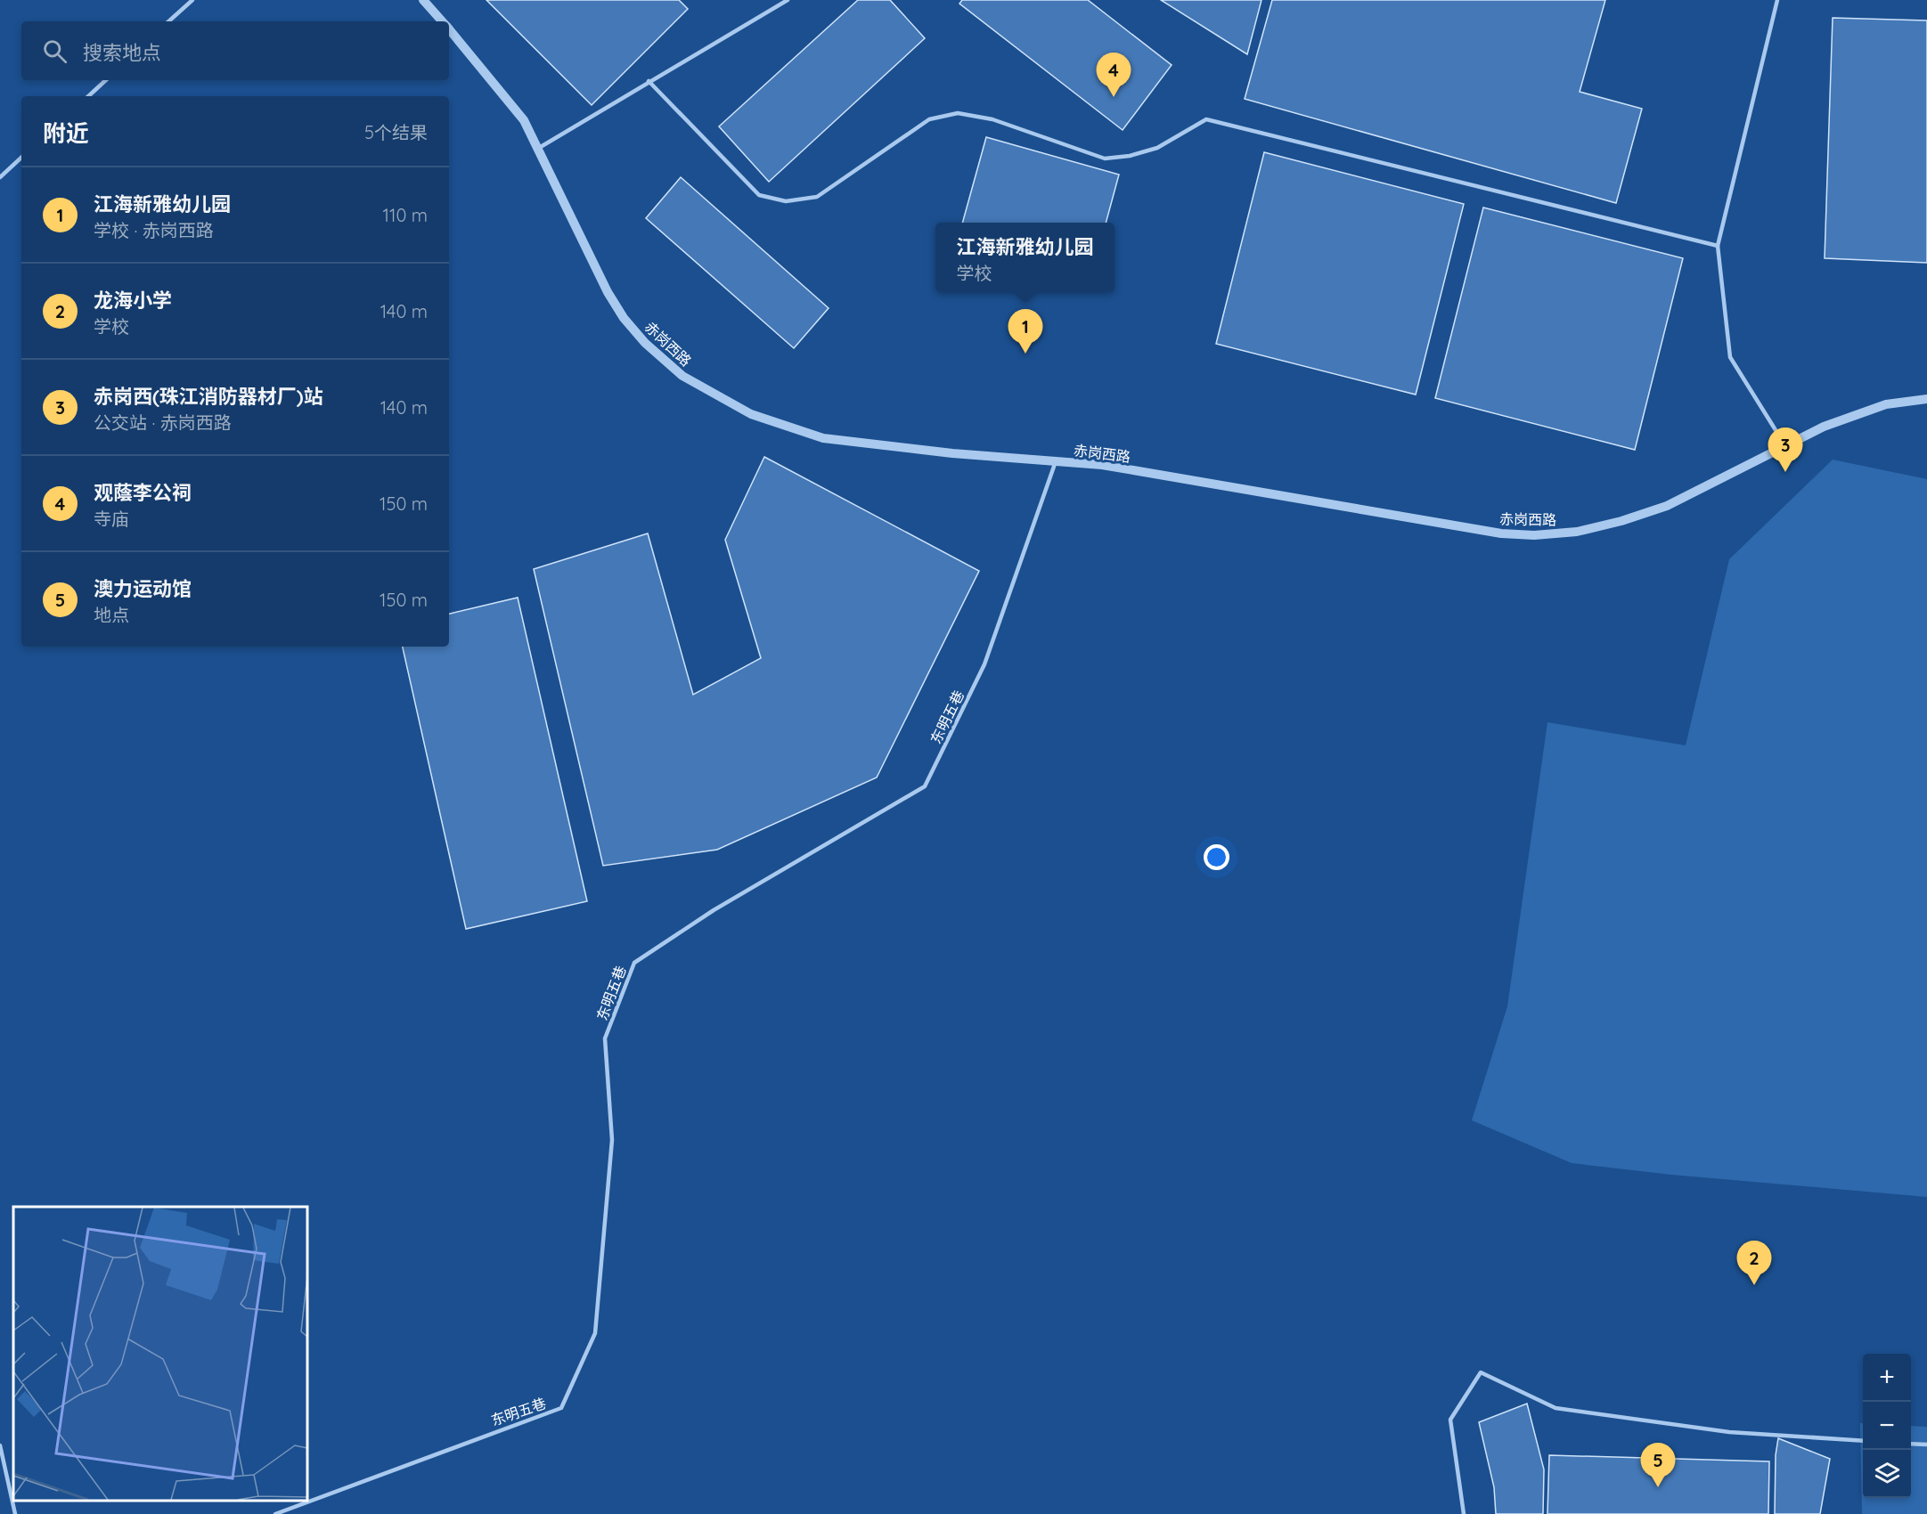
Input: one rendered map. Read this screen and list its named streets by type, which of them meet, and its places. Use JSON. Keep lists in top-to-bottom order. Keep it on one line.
{"streets":{"street":["赤岗西路"],"lane":["东明五巷"]},"crossings":[["赤岗西路","东明五巷"]],"page":{"search":"搜索地点","pins":["4","1","3","2","5"],"heading":["附近","5个结果"],"list":[{"mark":"1","name":"江海新雅幼儿园","note":"学校 · 赤岗西路","value":"110 m"},{"mark":"2","name":"龙海小学","note":"学校","value":"140 m"},{"mark":"3","name":"赤岗西(珠江消防器材厂)站","note":"公交站 · 赤岗西路","value":"140 m"},{"mark":"4","name":"观蔭李公祠","note":"寺庙","value":"150 m"},{"mark":"5","name":"澳力运动馆","note":"地点","value":"150 m"}],"popup":["江海新雅幼儿园","学校"],"map_buttons":["+","−"]}}
